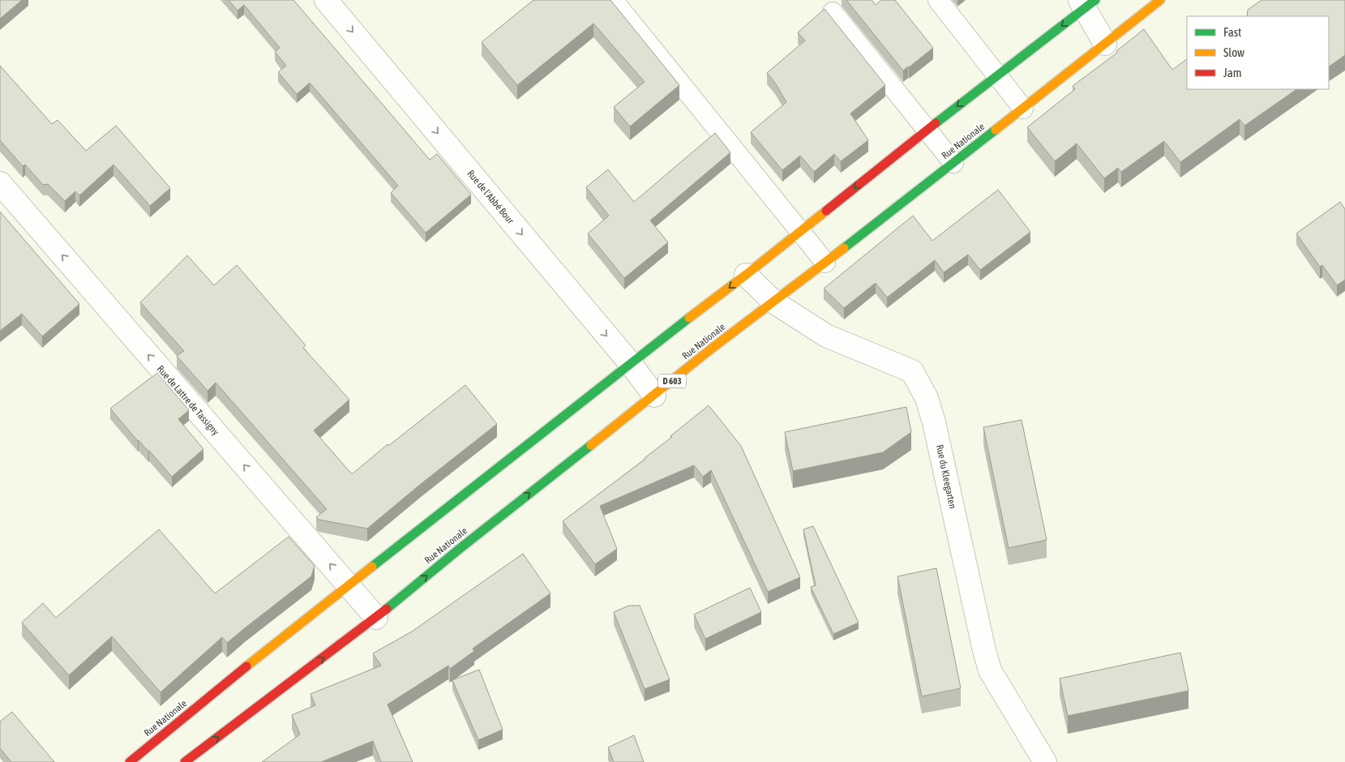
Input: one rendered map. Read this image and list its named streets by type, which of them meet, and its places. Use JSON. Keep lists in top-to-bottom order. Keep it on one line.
{"streets":{"main road":["Rue Nationale","D 603"],"street":["Rue de l'Abbé Bour","Rue de Lattre de Tassigny","Rue du Kleegarten"]},"crossings":[["Rue Nationale","Rue de l'Abbé Bour"],["Rue Nationale","Rue de Lattre de Tassigny"],["Rue Nationale","Rue du Kleegarten"]],"one_way":["Rue de l'Abbé Bour","Rue de Lattre de Tassigny"],"legend":["Fast","Slow","Jam"]}
